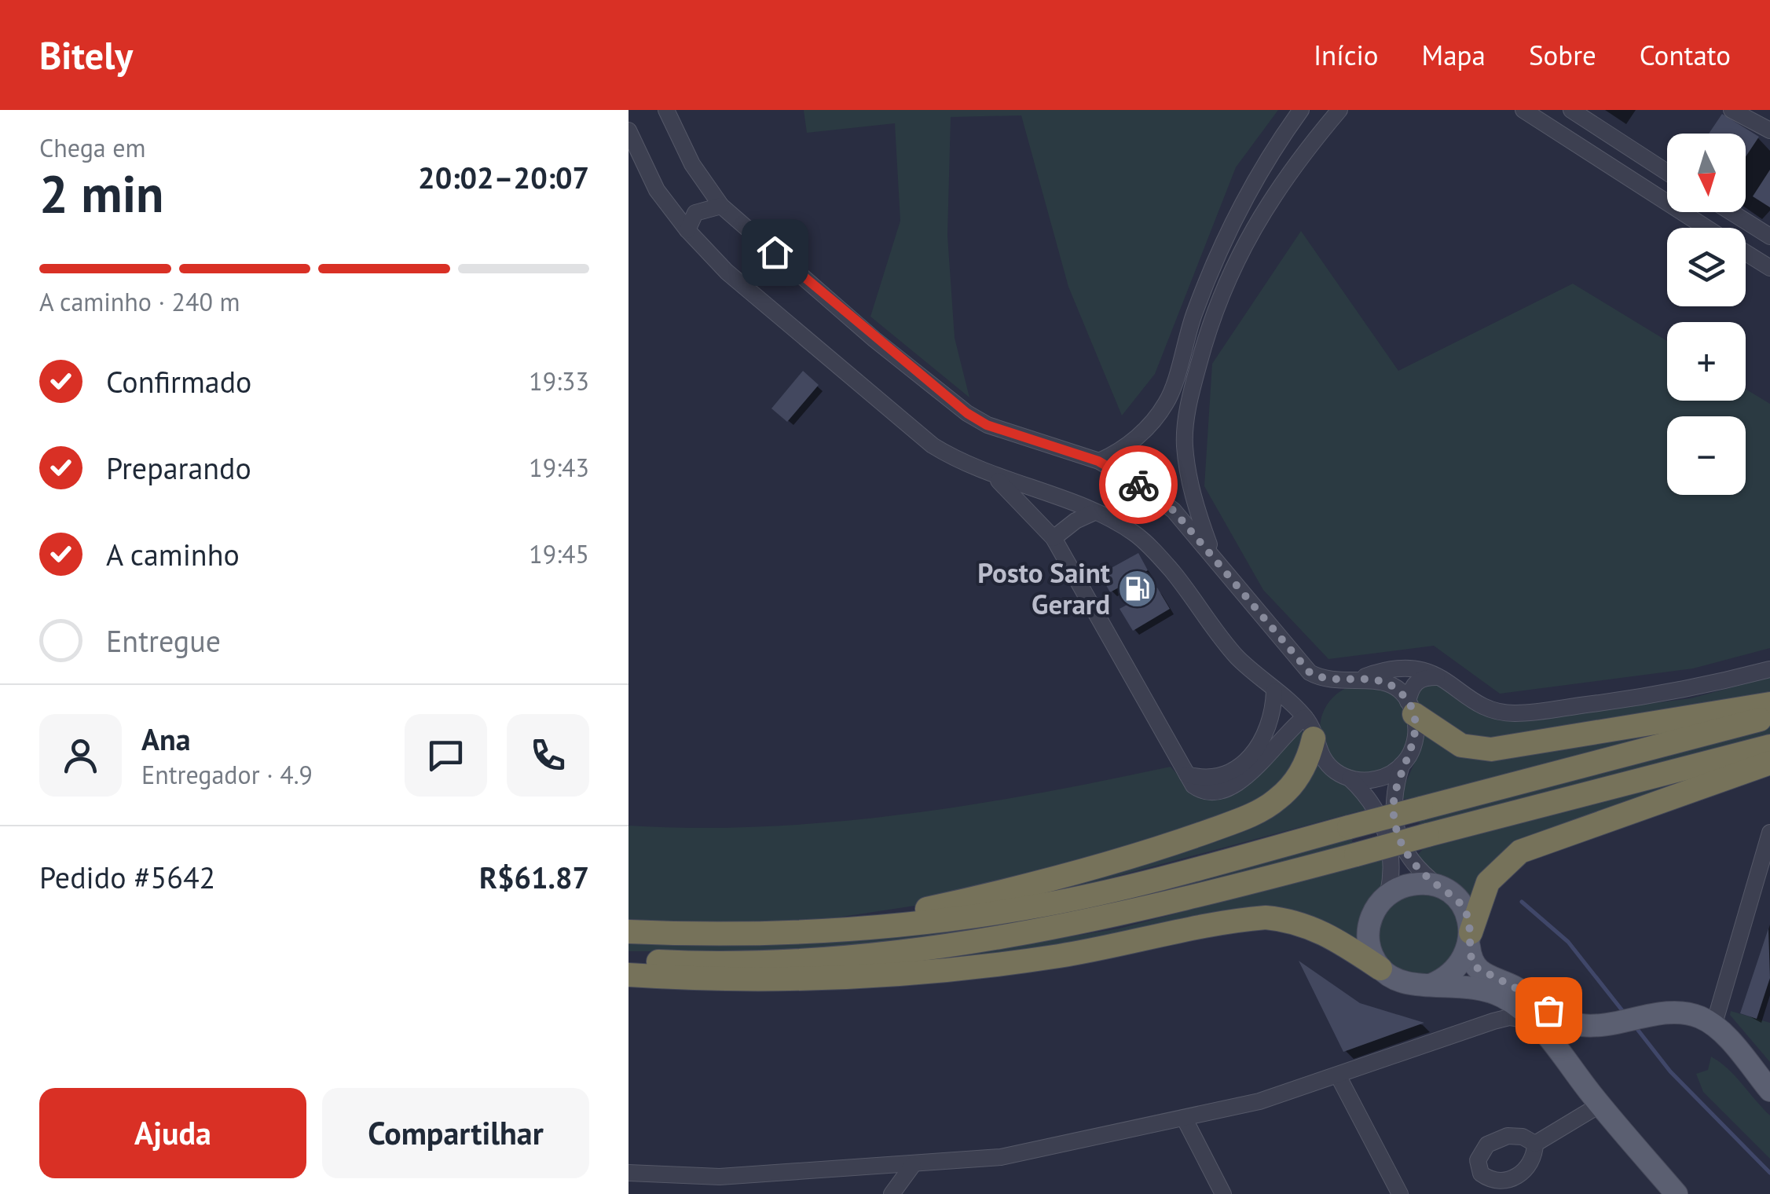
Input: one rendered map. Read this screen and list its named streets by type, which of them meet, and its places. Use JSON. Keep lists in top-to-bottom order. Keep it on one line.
{"places":{"fuel station":["Posto Saint Gerard"]},"north":"bottom","page":{"header":"Bitely","nav":["Início","Mapa","Sobre","Contato"],"heading":["2 min","Chega em","20:02–20:07"],"panel":["Ana","Entregador · 4.9","Pedido #5642","R$61.87"],"map_buttons":["+","−"],"bar":"A caminho · 240 m","list":[["Confirmado","19:33"],["Preparando","19:43"],["A caminho","19:45"],"Entregue"],"buttons":["Ajuda","Compartilhar"]}}
